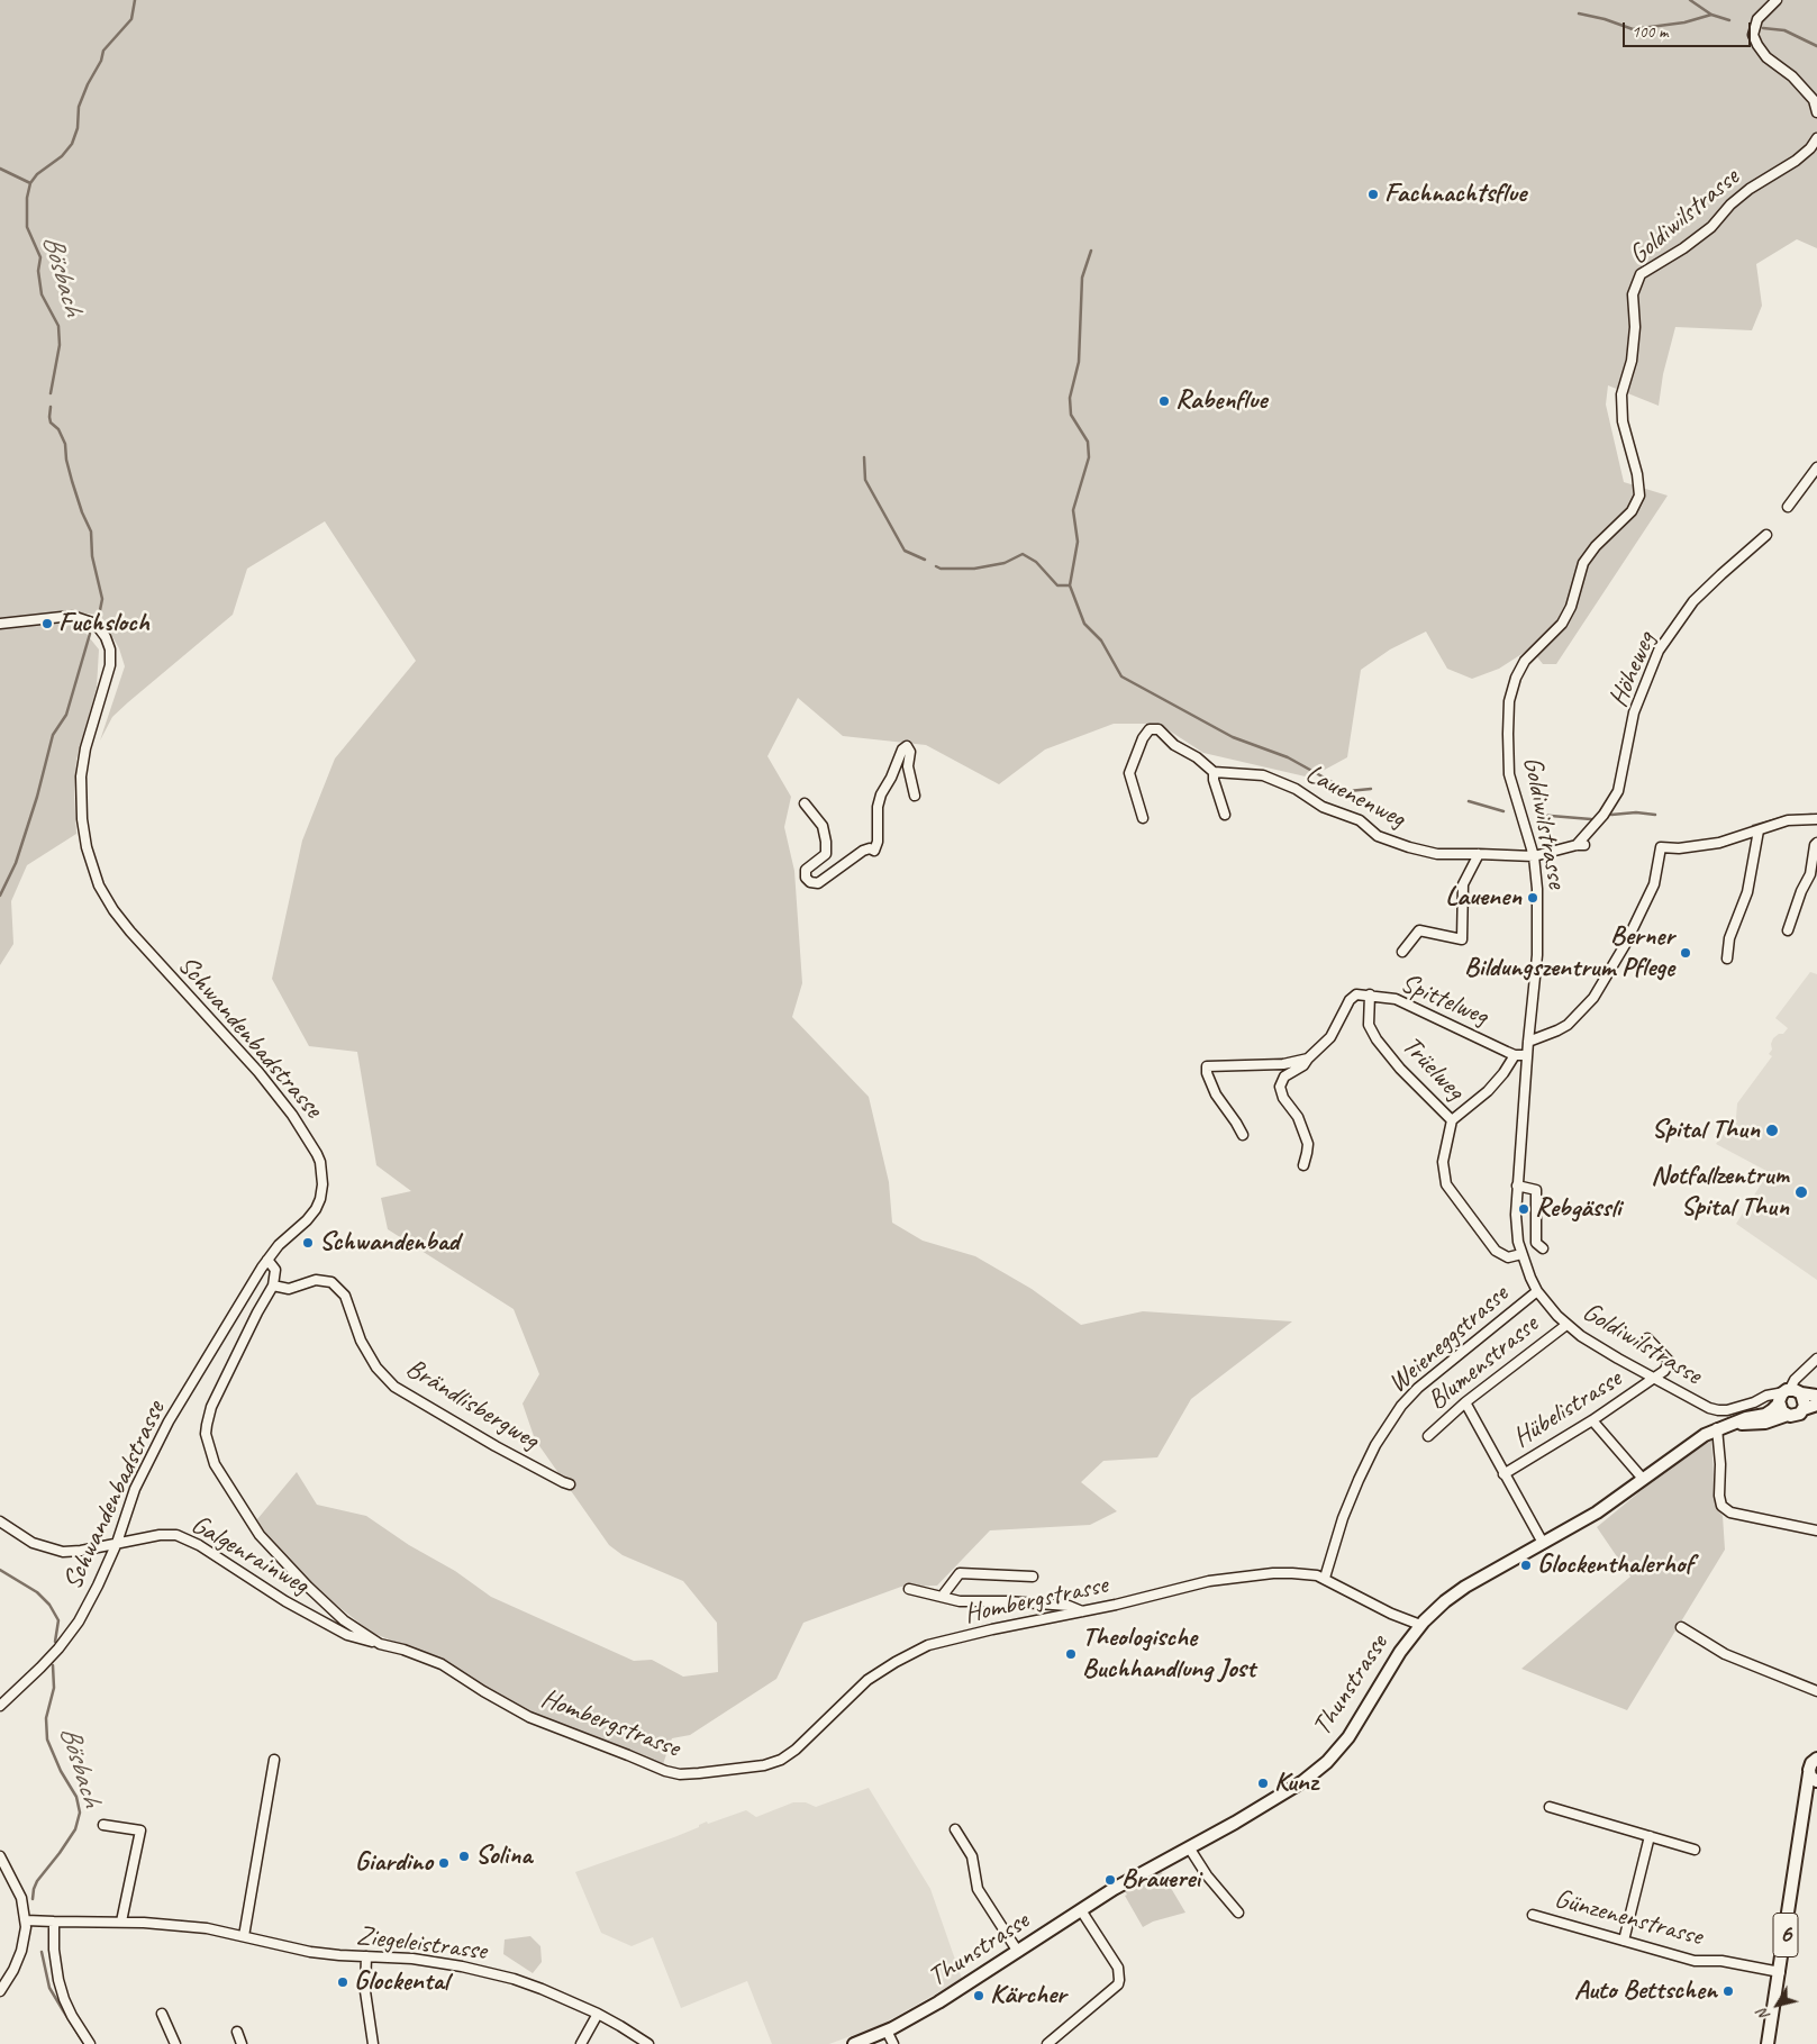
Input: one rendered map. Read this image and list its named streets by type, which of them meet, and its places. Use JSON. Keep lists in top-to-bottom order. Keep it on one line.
{"streets":{"main road":["Thunstrasse","6"],"street":["Goldiwilstrasse","Höheweg","Lauenenweg","Spittelweg","Schwandenbadstrasse","Trüelweg","Weieneggstrasse","Blumenstrasse","Brändlisbergweg","Hübelistrasse","Galgenrainweg","Hombergstrasse","Günzenenstrasse","Ziegeleistrasse"]},"crossings":[["Goldiwilstrasse","Lauenenweg"],["Goldiwilstrasse","Spittelweg"],["Goldiwilstrasse","Weieneggstrasse"],["Goldiwilstrasse","Blumenstrasse"],["Goldiwilstrasse","Hübelistrasse"],["Goldiwilstrasse","Thunstrasse"],["Höheweg","Lauenenweg"],["Spittelweg","Trüelweg"],["Schwandenbadstrasse","Galgenrainweg"],["Weieneggstrasse","Hombergstrasse"],["Brändlisbergweg","Hombergstrasse"],["Galgenrainweg","Hombergstrasse"],["Hombergstrasse","Thunstrasse"],["Günzenenstrasse","6"]],"water":["Bösbach"],"places":["Fachnachtsflue","Rabenflue","Fuchsloch","Lauenen","Berner Bildungszentrum Pflege","Spital Thun","Notfallzentrum Spital Thun","Rebgässli","Schwandenbad","Glockenthalerhof","Theologische Buchhandlung Jost","Kunz","Solina","Giardino","Brauerei","Glockental","Auto Bettschen","Kärcher"],"scale_bar":"100 m","north":"bottom left"}
